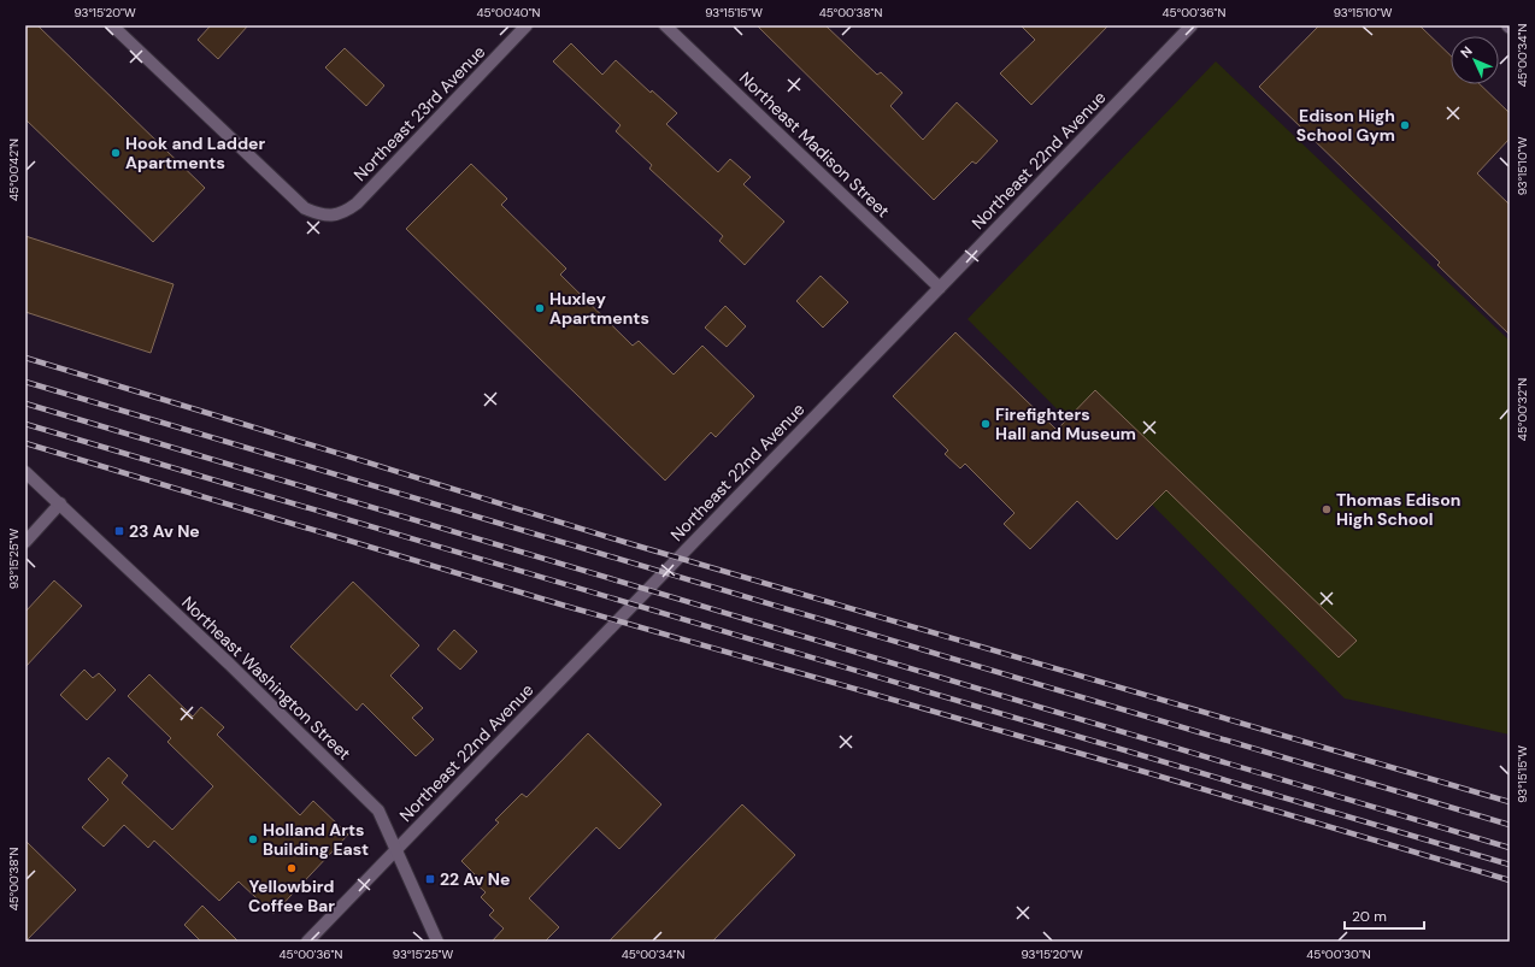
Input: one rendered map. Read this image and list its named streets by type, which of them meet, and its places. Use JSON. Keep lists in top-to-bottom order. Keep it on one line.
{"streets":{"street":["Northeast 23rd Avenue","Northeast Madison Street","Northeast 22nd Avenue","Northeast Washington Street"]},"crossings":[["Northeast Madison Street","Northeast 22nd Avenue"],["Northeast 22nd Avenue","Northeast Washington Street"]],"places":{"other":["Edison High School Gym","Hook and Ladder Apartments","Huxley Apartments","Firefighters Hall and Museum","Thomas Edison High School","Holland Arts Building East","Yellowbird Coffee Bar"],"transit":["23 Av Ne","22 Av Ne"]},"scale_bar":"20 m","north":"top left","coordinates":["93°15'20\"W","45°00'40\"N","93°15'15\"W","45°00'38\"N","45°00'36\"N","93°15'10\"W","45°00'34\"N","45°00'42\"N","45°00'32\"N","93°15'25\"W","45°00'30\"N"]}
